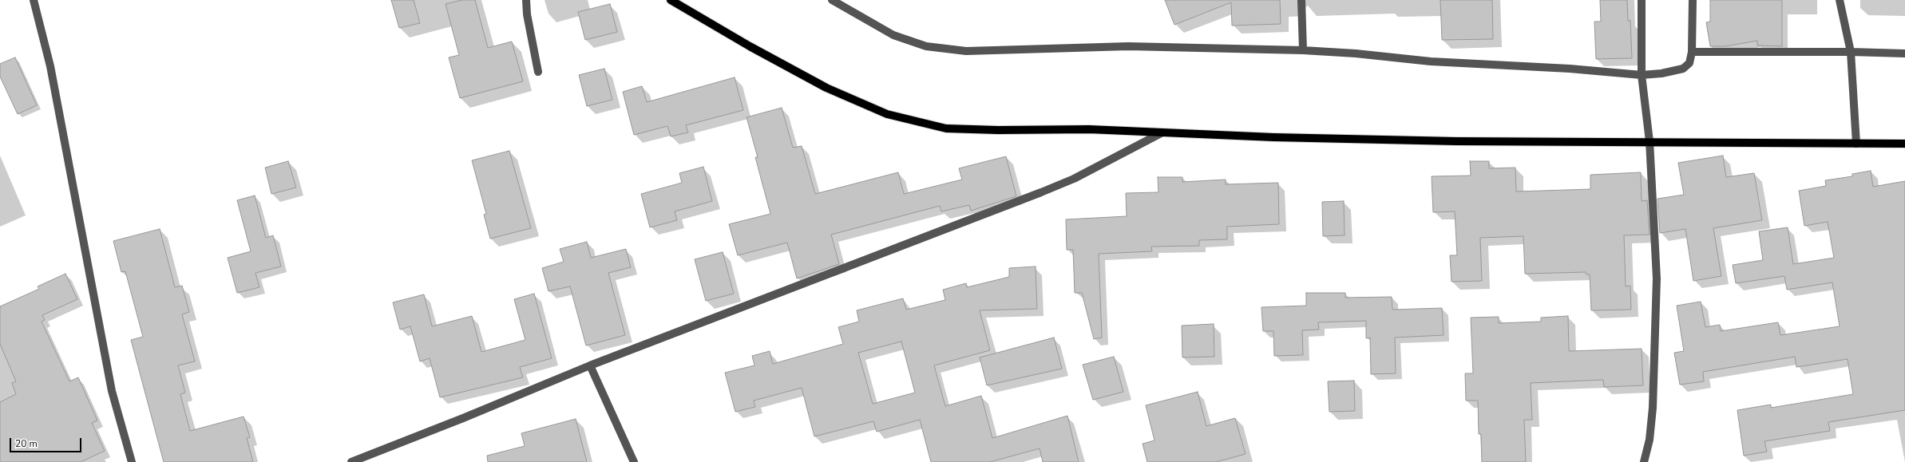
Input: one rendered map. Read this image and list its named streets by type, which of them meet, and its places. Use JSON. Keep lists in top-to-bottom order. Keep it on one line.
{"scale_bar":"20 m"}
